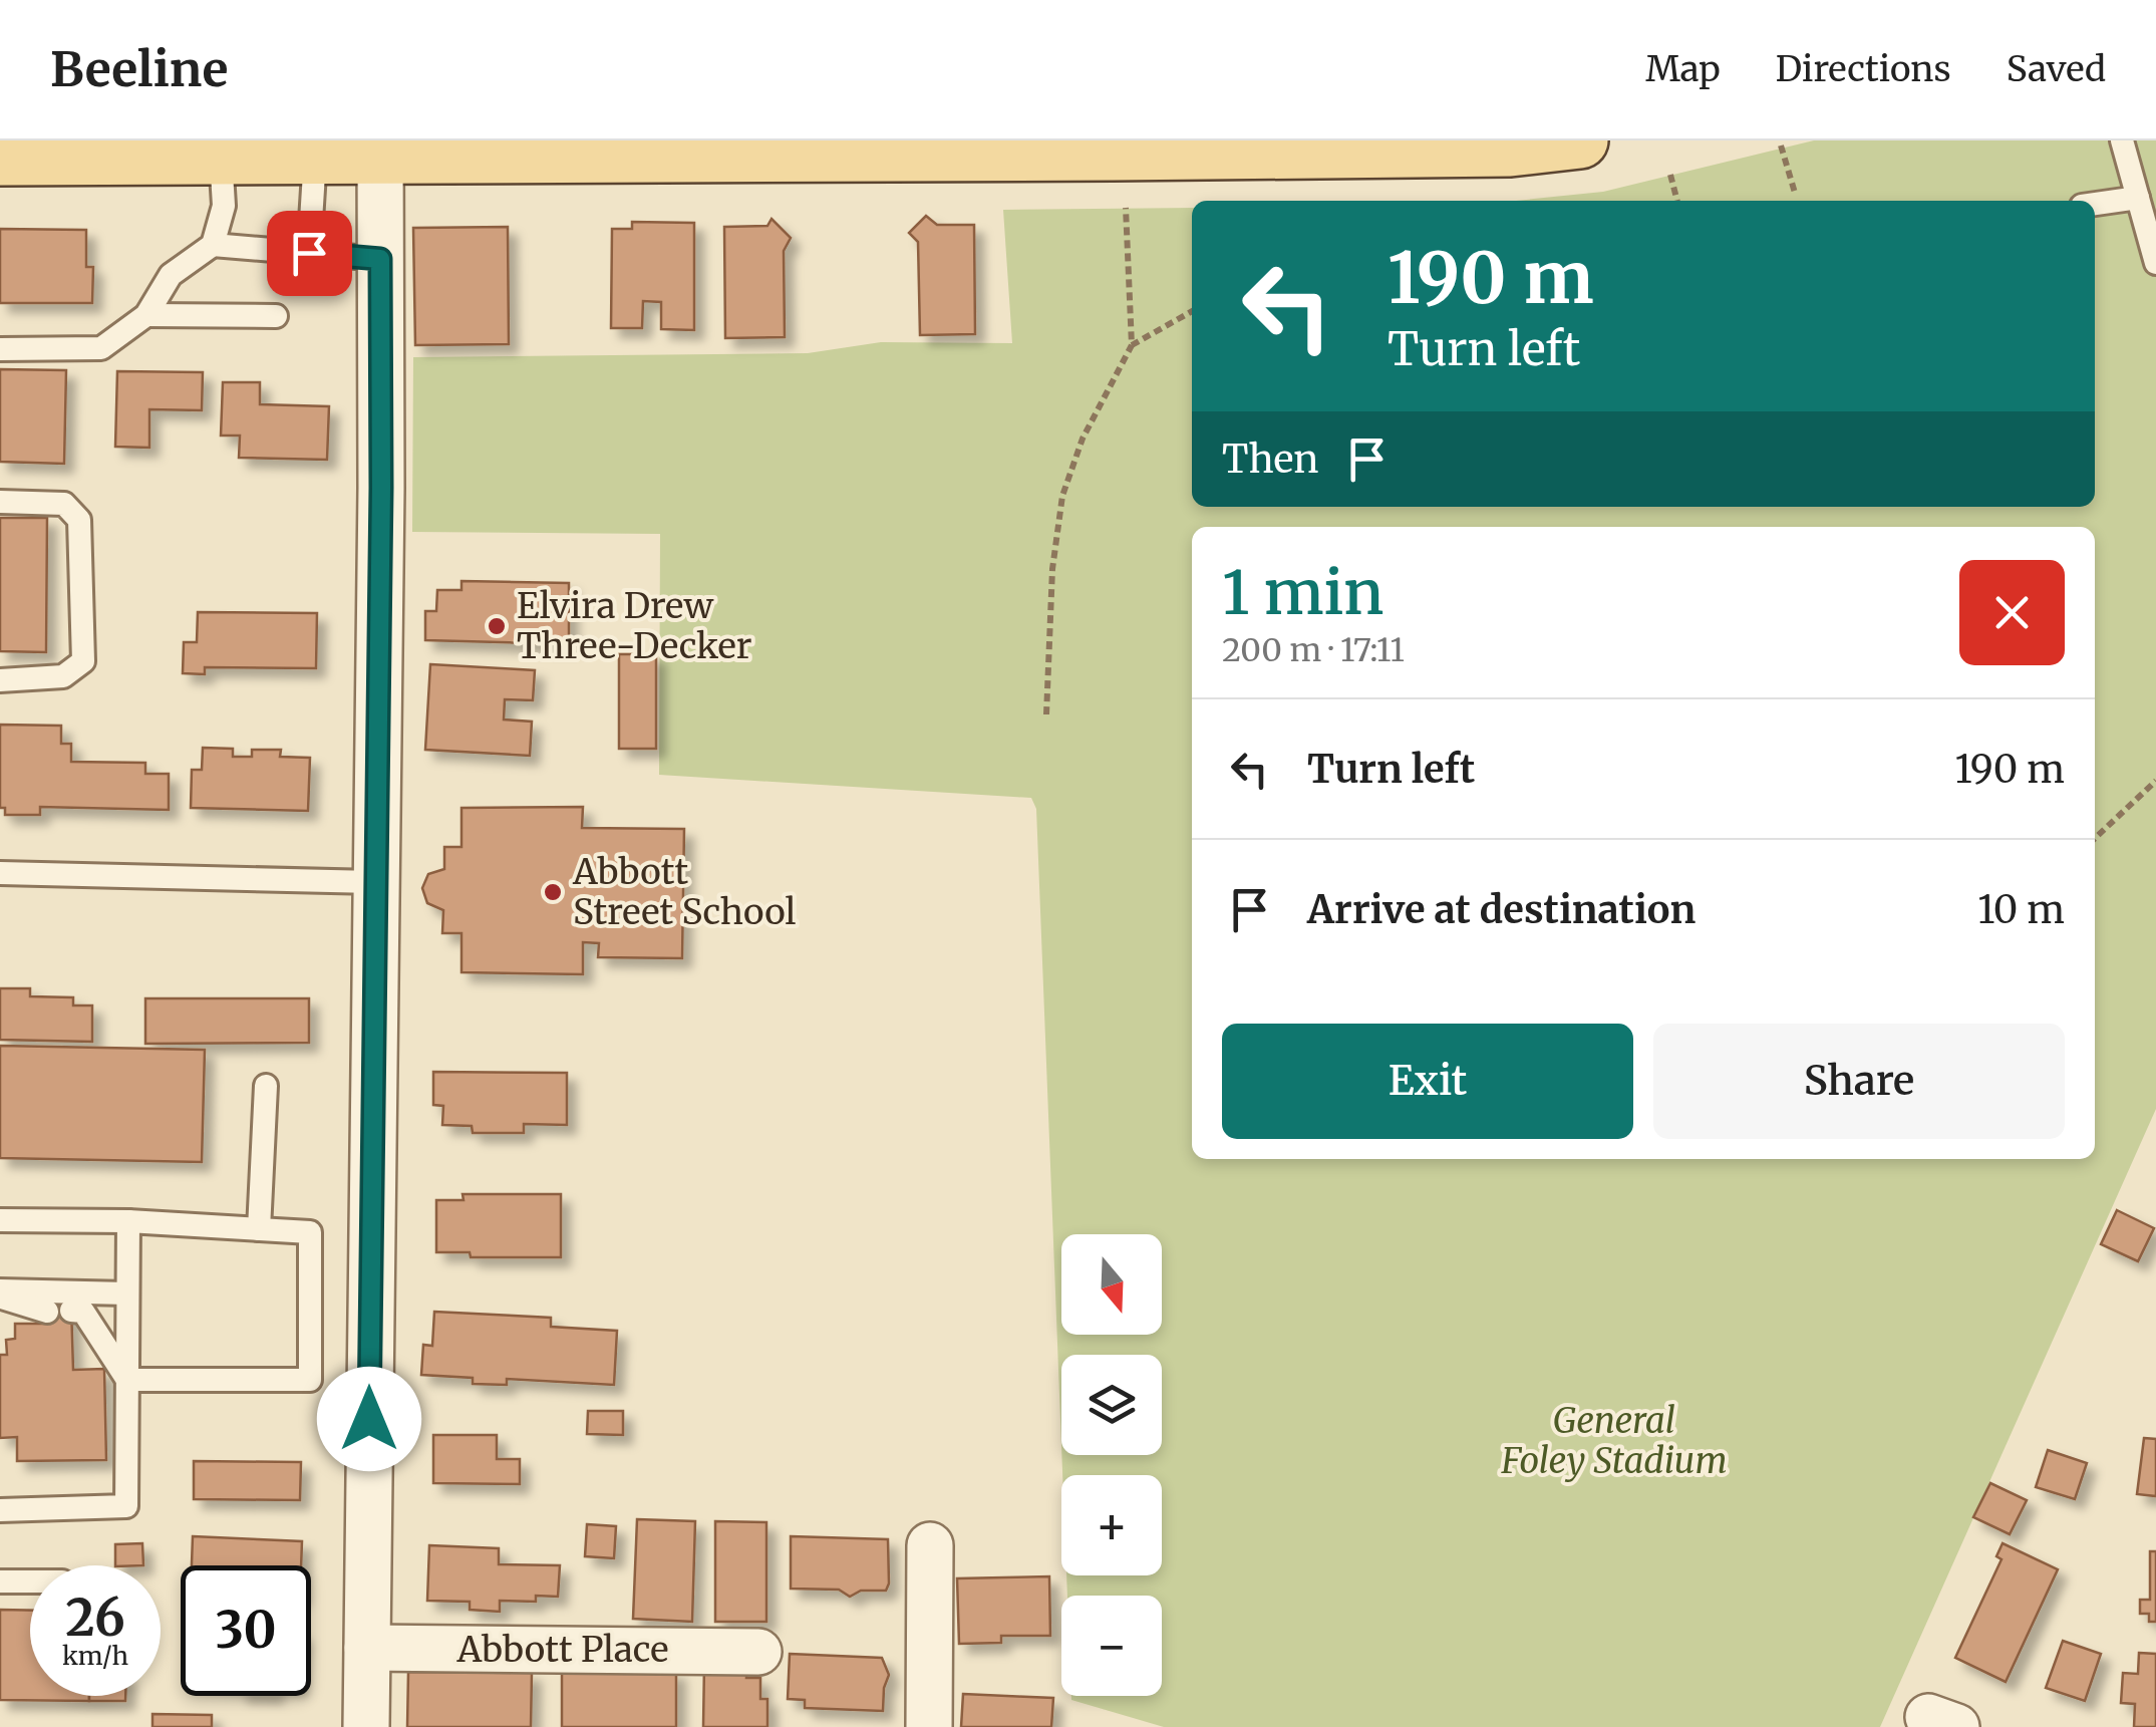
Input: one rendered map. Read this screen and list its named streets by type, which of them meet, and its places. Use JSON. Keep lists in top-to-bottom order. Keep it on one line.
{"streets":{"street":["Abbott Place"]},"parks":["General Foley Stadium"],"places":["Elvira Drew Three-Decker","Abbott Street School"],"north":"bottom","page":{"header":"Beeline","nav":["Map","Directions","Saved"],"turn":["190 m","Turn left"],"then":"Then","heading":["1 min","200 m · 17:11"],"list":[{"name":"Turn left","value":"190 m"},{"name":"Arrive at destination","value":"10 m"}],"buttons":["Exit","Share"],"map_buttons":["+","−"],"speed":"26 km/h","limit":"30"}}
